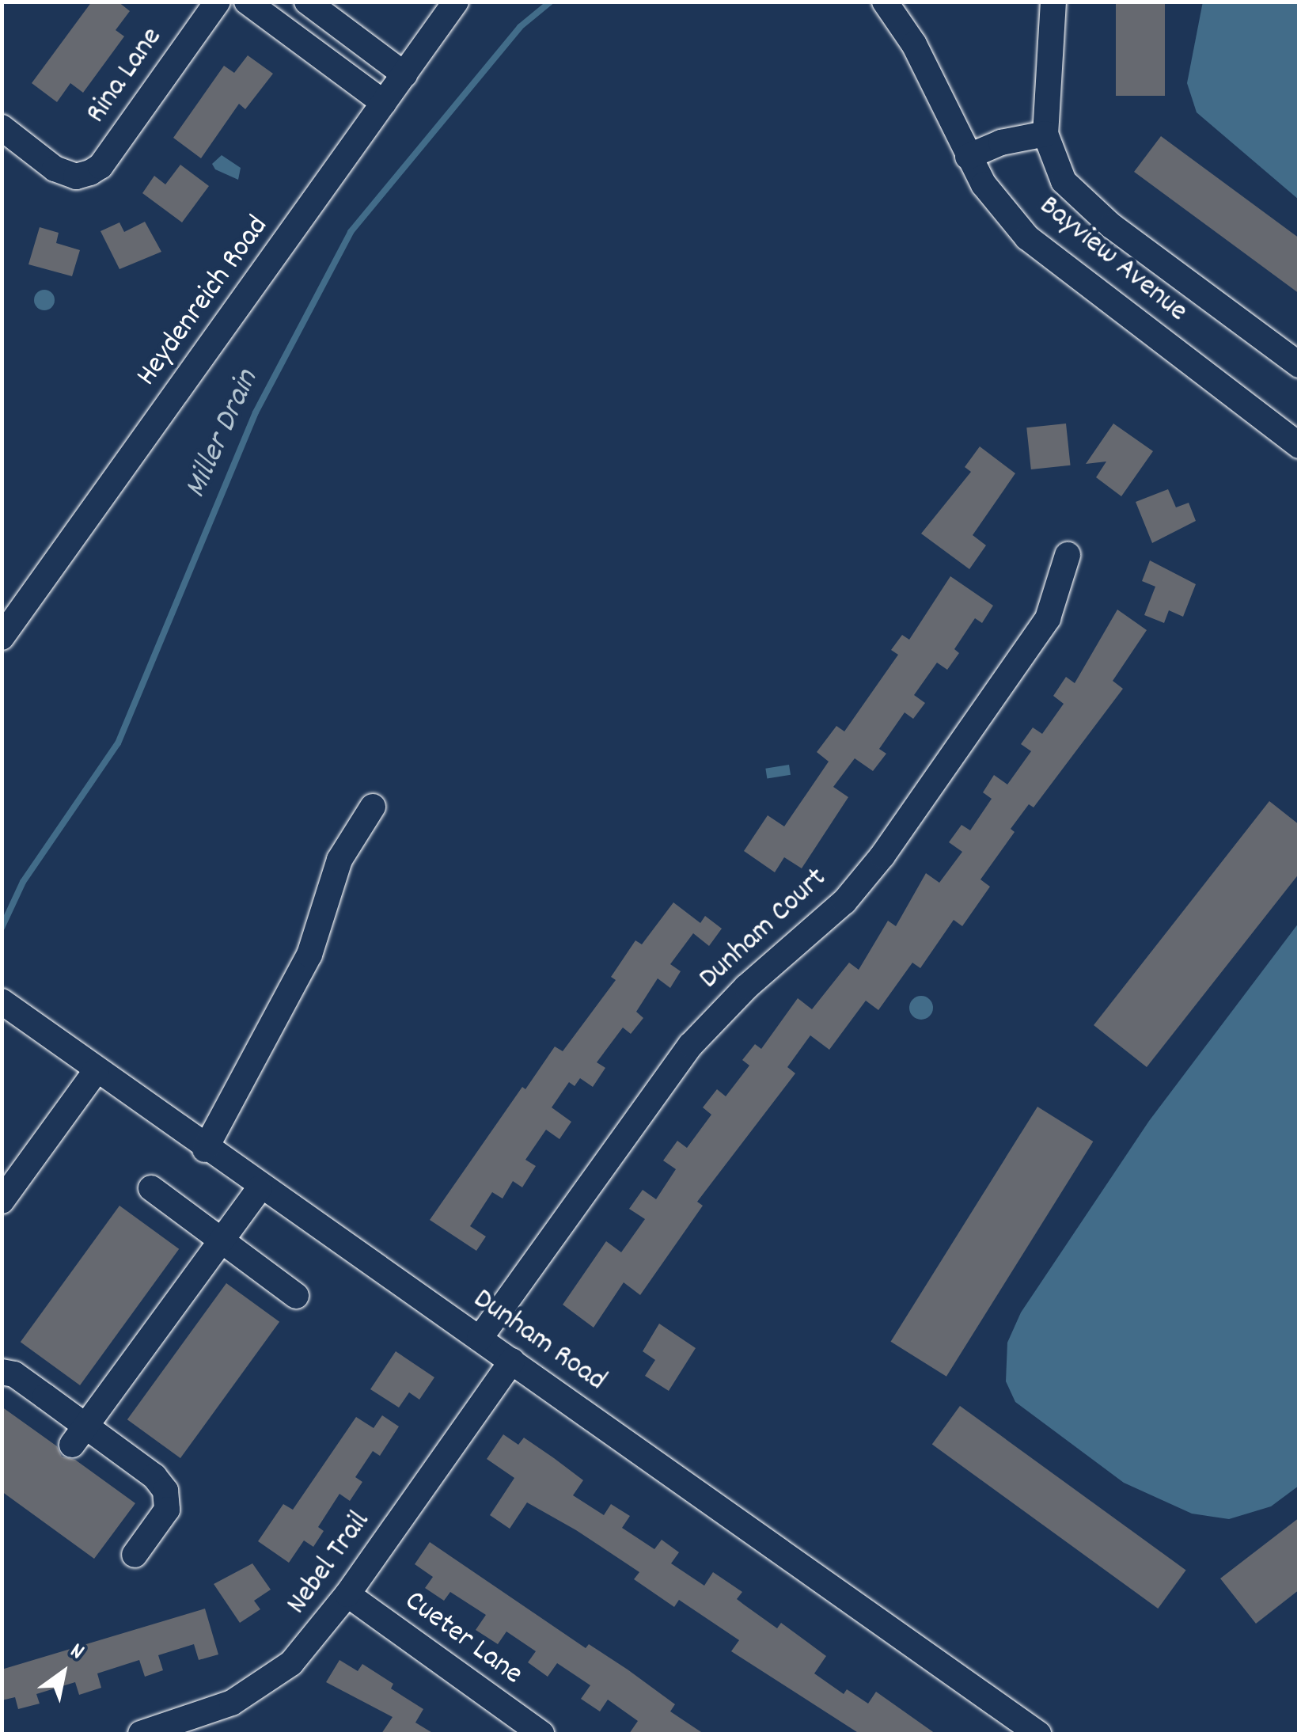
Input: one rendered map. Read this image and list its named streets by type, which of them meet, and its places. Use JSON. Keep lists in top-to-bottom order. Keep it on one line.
{"streets":{"street":["Rina Lane","Bayview Avenue","Heydenreich Road","Dunham Court","Dunham Road","Nebel Trail","Cueter Lane"]},"crossings":[["Dunham Court","Dunham Road"],["Dunham Road","Nebel Trail"],["Nebel Trail","Cueter Lane"]],"water":["Miller Drain"],"north":"top right"}
